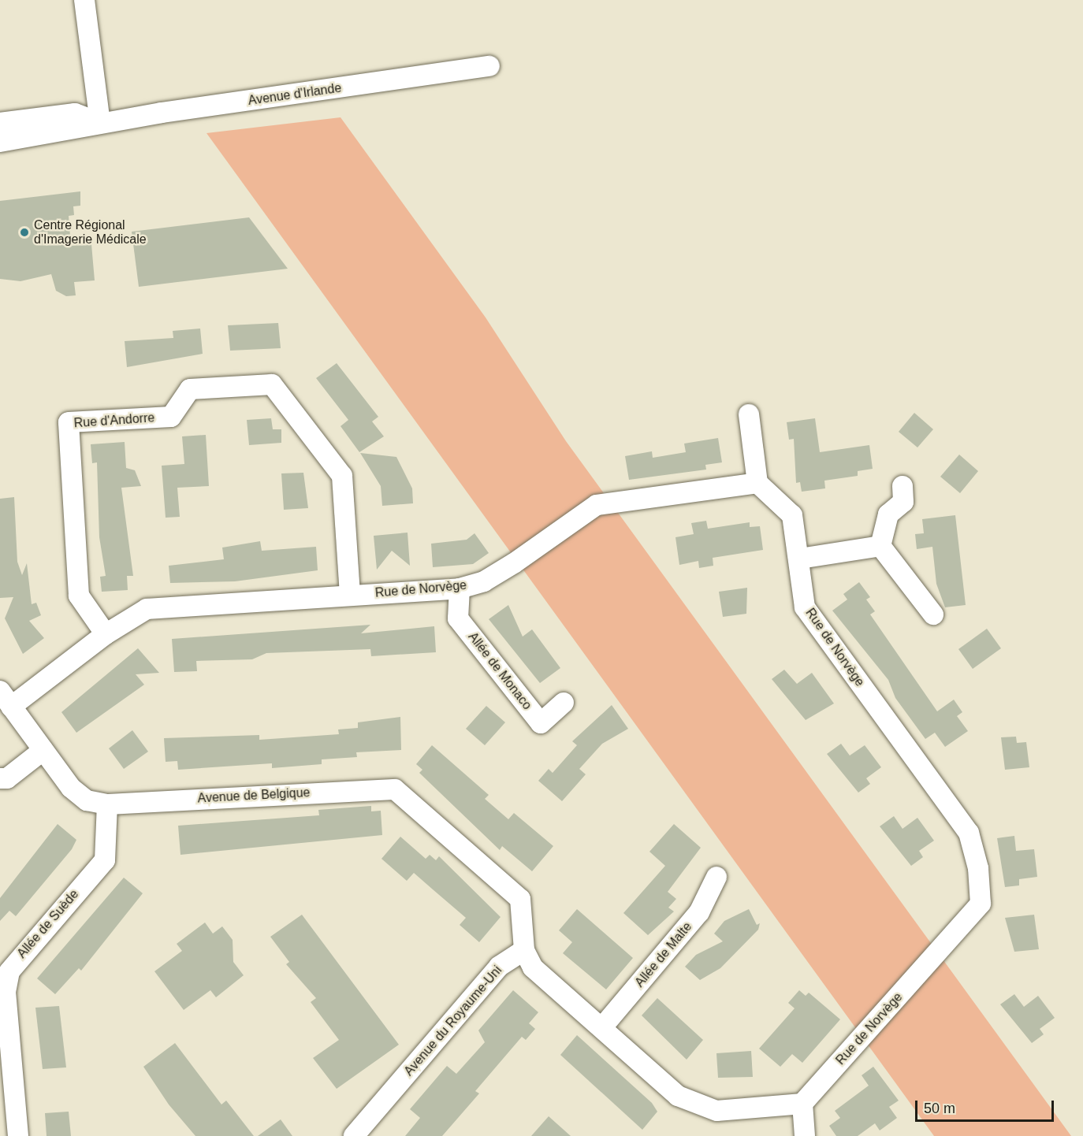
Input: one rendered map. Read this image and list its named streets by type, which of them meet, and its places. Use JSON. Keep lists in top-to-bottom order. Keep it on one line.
{"streets":{"street":["Avenue d'Irlande","Rue d'Andorre","Rue de Norvège","Allée de Monaco","Avenue de Belgique","Allée de Suède","Allée de Malte","Avenue du Royaume-Uni"]},"crossings":[["Rue d'Andorre","Rue de Norvège"],["Rue de Norvège","Allée de Monaco"],["Rue de Norvège","Avenue de Belgique"],["Avenue de Belgique","Allée de Suède"],["Avenue de Belgique","Avenue du Royaume-Uni"]],"places":["Centre Régional d'Imagerie Médicale"],"scale_bar":"50 m"}
